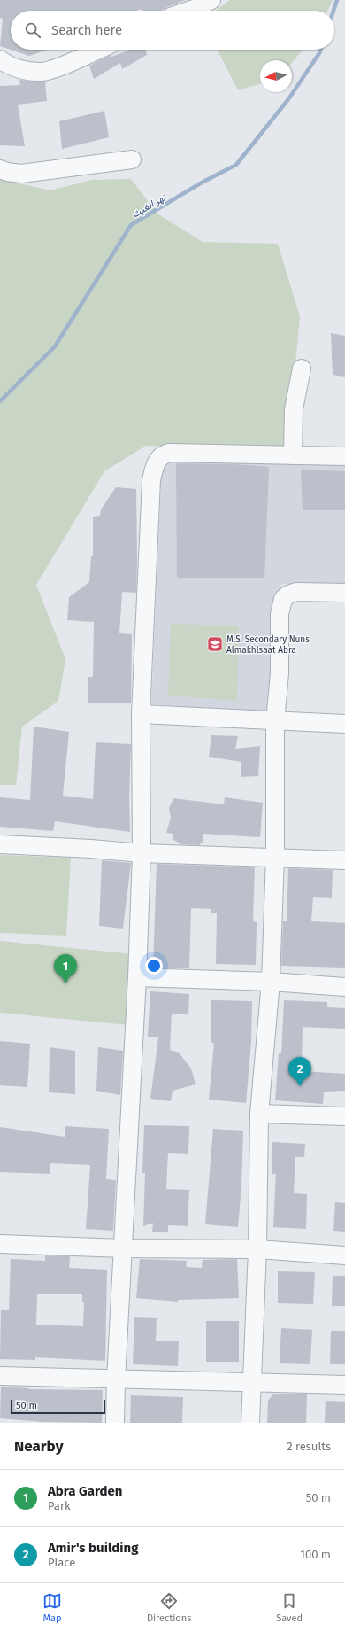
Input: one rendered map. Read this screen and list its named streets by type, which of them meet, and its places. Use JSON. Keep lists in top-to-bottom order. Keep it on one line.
{"water":["نهر الغيث"],"places":{"school or university":["M.S. Secondary Nuns Almakhlsaat Abra"]},"scale_bar":"50 m","north":"left","page":{"search":"Search here","pins":["1","2"],"scale":"50 m","heading":["Nearby","2 results"],"list":[{"mark":"1","name":"Abra Garden","note":"Park","value":"50 m"},{"mark":"2","name":"Amir's building","note":"Place","value":"100 m"}],"nav":["Map","Directions","Saved"]}}
